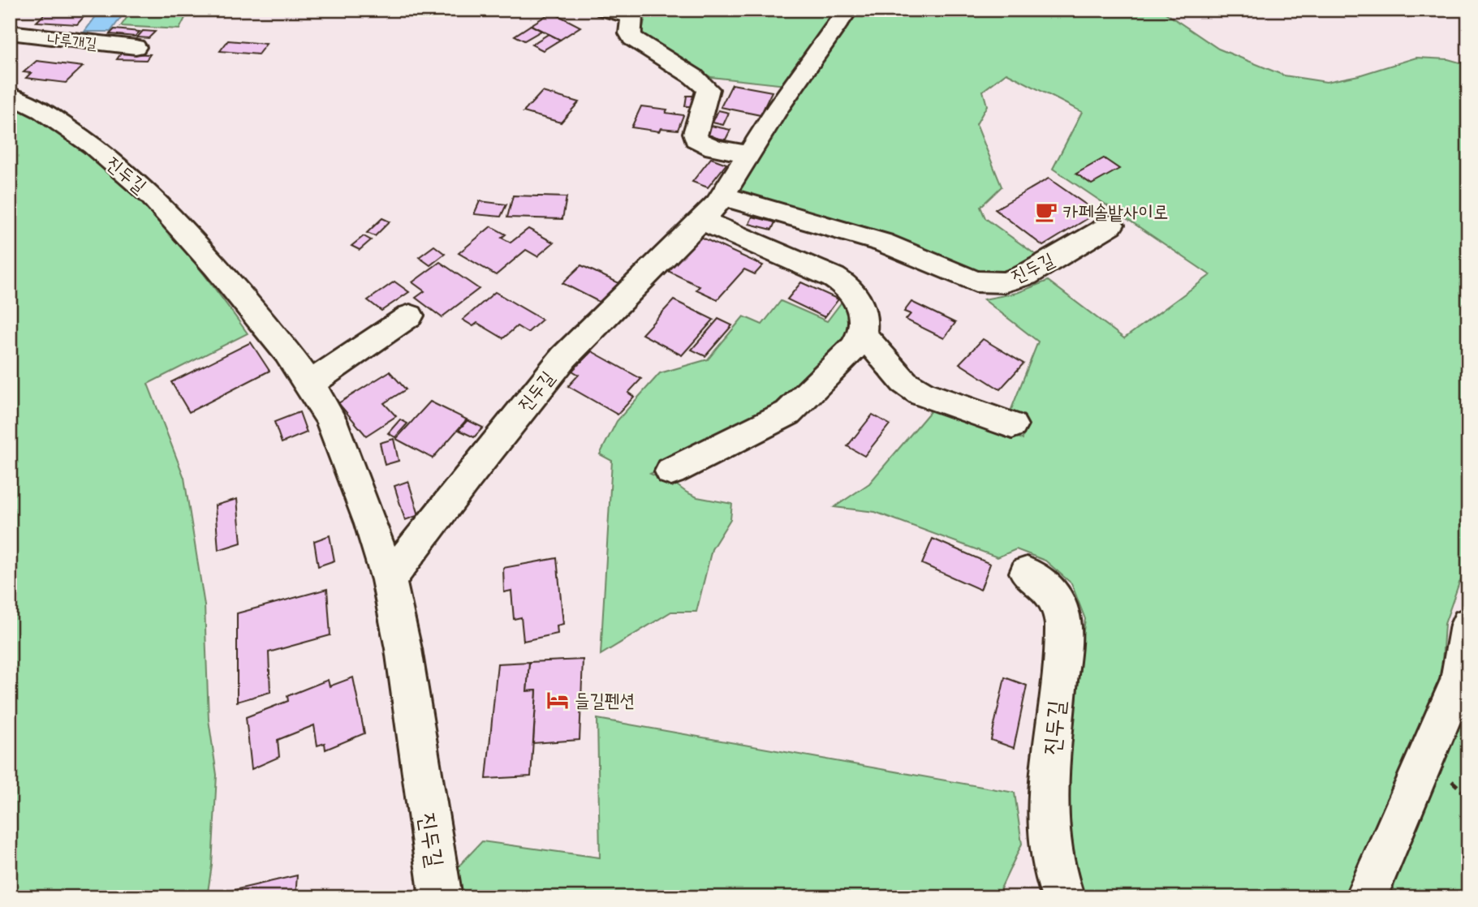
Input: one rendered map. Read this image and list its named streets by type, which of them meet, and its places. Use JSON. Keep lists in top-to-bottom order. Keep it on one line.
{"streets":{"street":["나루개길","진두길"]},"places":{"cafe":["카페솔밭사이로"],"hotel":["들길펜션"]}}
